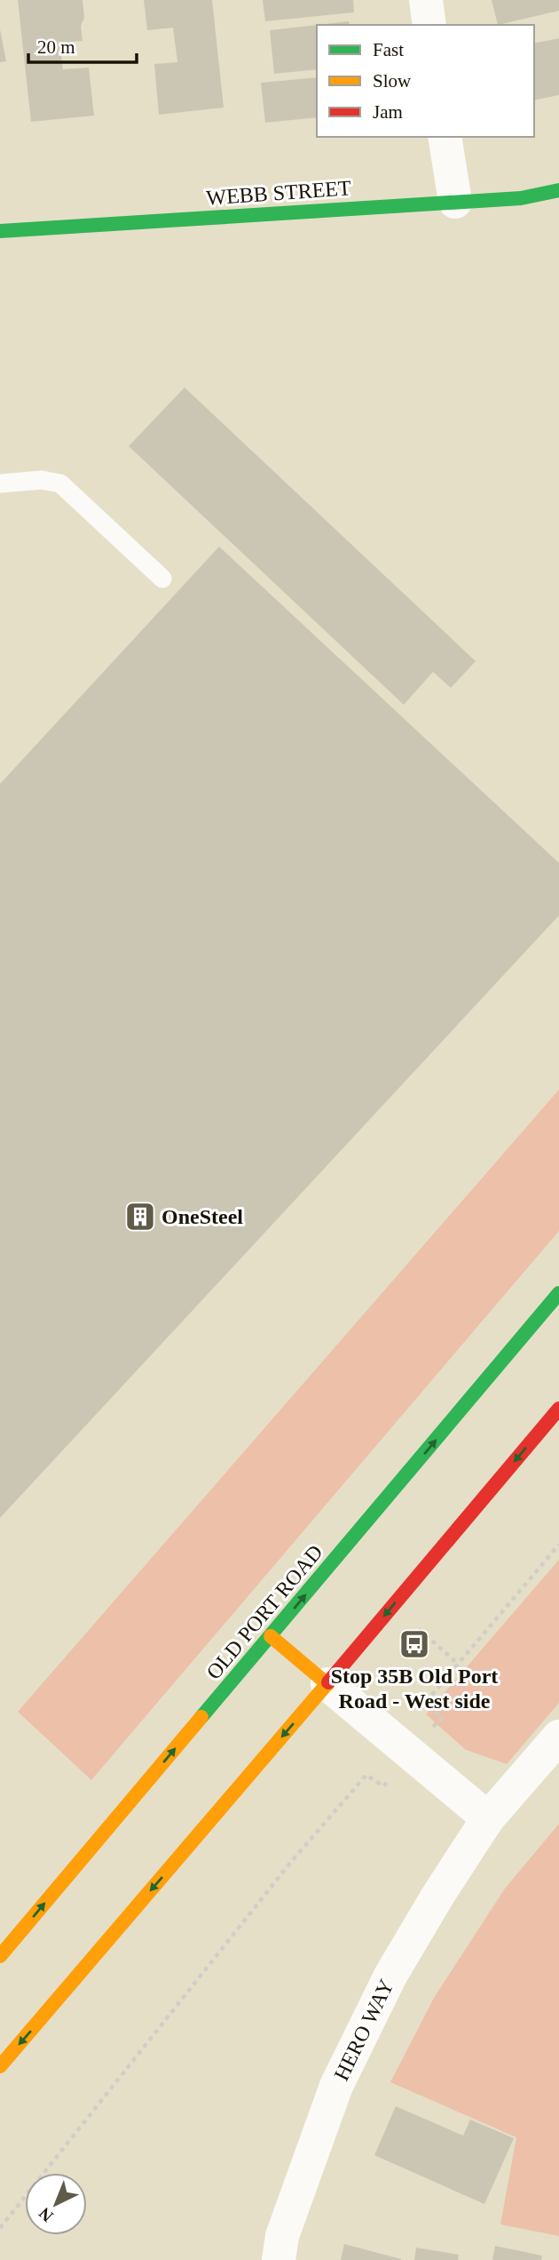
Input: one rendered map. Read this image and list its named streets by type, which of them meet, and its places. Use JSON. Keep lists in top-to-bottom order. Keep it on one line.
{"streets":{"main road":["WEBB STREET","OLD PORT ROAD"],"street":["HERO WAY"]},"places":{"building":["OneSteel"],"bus stop":["Stop 35B Old Port Road - West side"]},"legend":["Fast","Slow","Jam"],"scale_bar":"20 m","north":"bottom left"}
